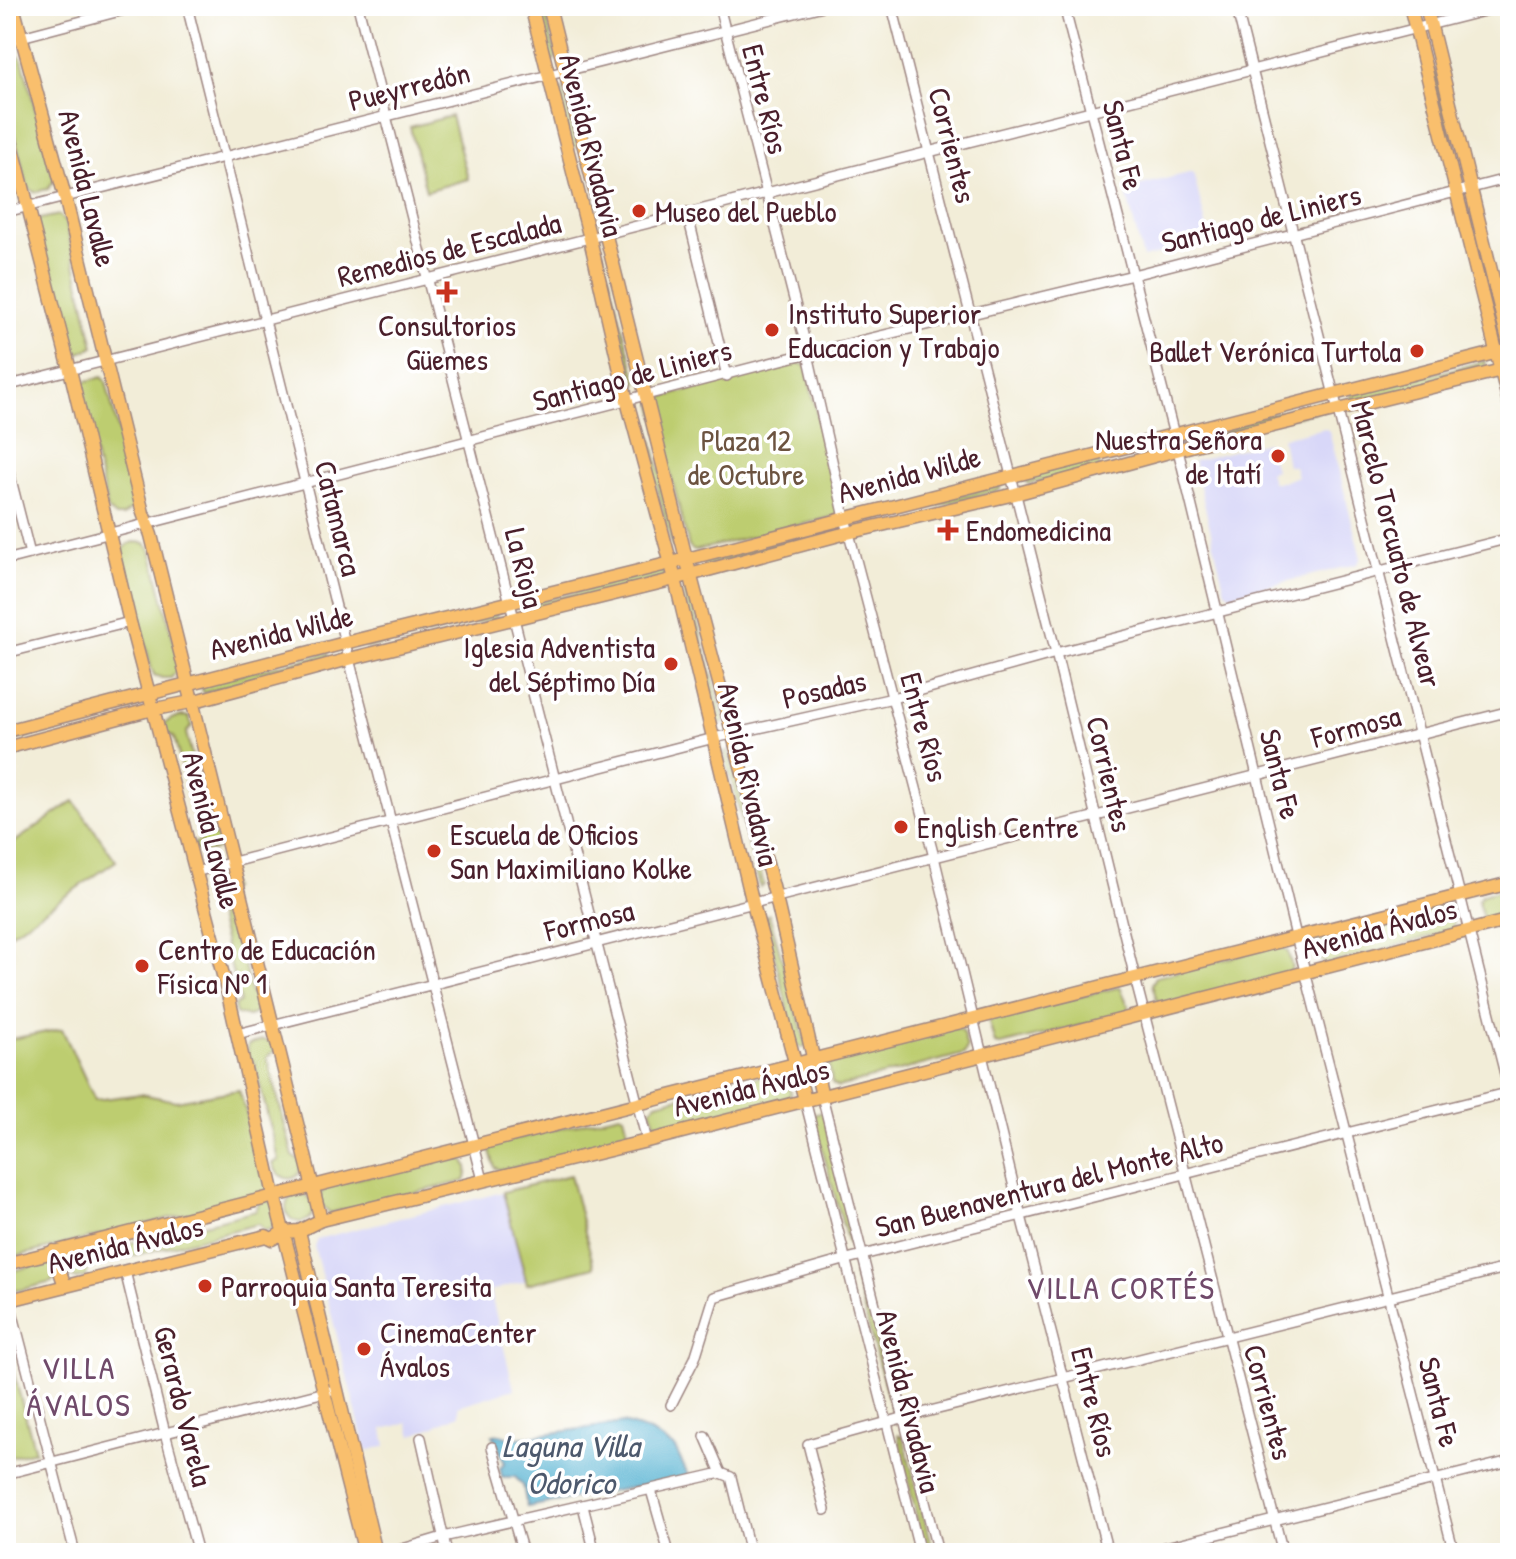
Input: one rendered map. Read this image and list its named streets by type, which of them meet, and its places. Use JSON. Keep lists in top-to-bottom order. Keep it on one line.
{"streets":{"main road":["Avenida Rivadavia","Avenida Lavalle","Avenida Wilde","Avenida Ávalos"],"street":["Pueyrredón","Entre Ríos","Corrientes","Santa Fe","Santiago de Liniers","Remedios de Escalada","Catamarca","Marcelo Torcuato de Alvear","La Rioja","Posadas","Formosa","San Buenaventura del Monte Alto","Gerardo Varela"]},"crossings":[["Pueyrredón","Entre Ríos"],["Pueyrredón","Avenida Rivadavia"],["Pueyrredón","Avenida Lavalle"],["Pueyrredón","Catamarca"],["Pueyrredón","La Rioja"],["Entre Ríos","Santiago de Liniers"],["Entre Ríos","Remedios de Escalada"],["Entre Ríos","Avenida Wilde"],["Entre Ríos","Posadas"],["Entre Ríos","Formosa"],["Entre Ríos","Avenida Ávalos"],["Entre Ríos","San Buenaventura del Monte Alto"],["Avenida Rivadavia","Santiago de Liniers"],["Avenida Rivadavia","Remedios de Escalada"],["Avenida Rivadavia","Avenida Wilde"],["Avenida Rivadavia","Posadas"],["Avenida Rivadavia","Formosa"],["Avenida Rivadavia","Avenida Ávalos"],["Avenida Rivadavia","San Buenaventura del Monte Alto"],["Corrientes","Santiago de Liniers"],["Corrientes","Remedios de Escalada"],["Corrientes","Avenida Wilde"],["Corrientes","Posadas"],["Corrientes","Formosa"],["Corrientes","Avenida Ávalos"],["Corrientes","San Buenaventura del Monte Alto"],["Santa Fe","Santiago de Liniers"],["Santa Fe","Remedios de Escalada"],["Santa Fe","Avenida Wilde"],["Santa Fe","Posadas"],["Santa Fe","Formosa"],["Santa Fe","Avenida Ávalos"],["Santa Fe","San Buenaventura del Monte Alto"],["Avenida Lavalle","Santiago de Liniers"],["Avenida Lavalle","Remedios de Escalada"],["Avenida Lavalle","Avenida Wilde"],["Avenida Lavalle","Posadas"],["Avenida Lavalle","Formosa"],["Avenida Lavalle","Avenida Ávalos"],["Santiago de Liniers","Catamarca"],["Santiago de Liniers","Marcelo Torcuato de Alvear"],["Santiago de Liniers","La Rioja"],["Remedios de Escalada","Catamarca"],["Remedios de Escalada","Marcelo Torcuato de Alvear"],["Remedios de Escalada","La Rioja"],["Avenida Wilde","Catamarca"],["Avenida Wilde","Marcelo Torcuato de Alvear"],["Avenida Wilde","La Rioja"],["Catamarca","Posadas"],["Catamarca","Formosa"],["Catamarca","Avenida Ávalos"],["Marcelo Torcuato de Alvear","Posadas"],["Marcelo Torcuato de Alvear","Formosa"],["Marcelo Torcuato de Alvear","Avenida Ávalos"],["Marcelo Torcuato de Alvear","San Buenaventura del Monte Alto"],["La Rioja","Posadas"],["La Rioja","Formosa"],["La Rioja","Avenida Ávalos"],["Avenida Ávalos","Gerardo Varela"]],"districts":["VILLA CORTÉS","VILLA ÁVALOS"],"water":["Laguna Villa Odorico"],"parks":["Plaza 12 de Octubre"],"places":{"other":["Museo del Pueblo","Instituto Superior Educacion y Trabajo","Ballet Verónica Turtola","Nuestra Señora de Itatí","Iglesia Adventista del Séptimo Día","English Centre","Escuela de Oficios San Maximiliano Kolke","Centro de Educación Física Nº 1","Parroquia Santa Teresita","CinemaCenter Ávalos"],"health":["Consultorios Güemes","Endomedicina"]}}
